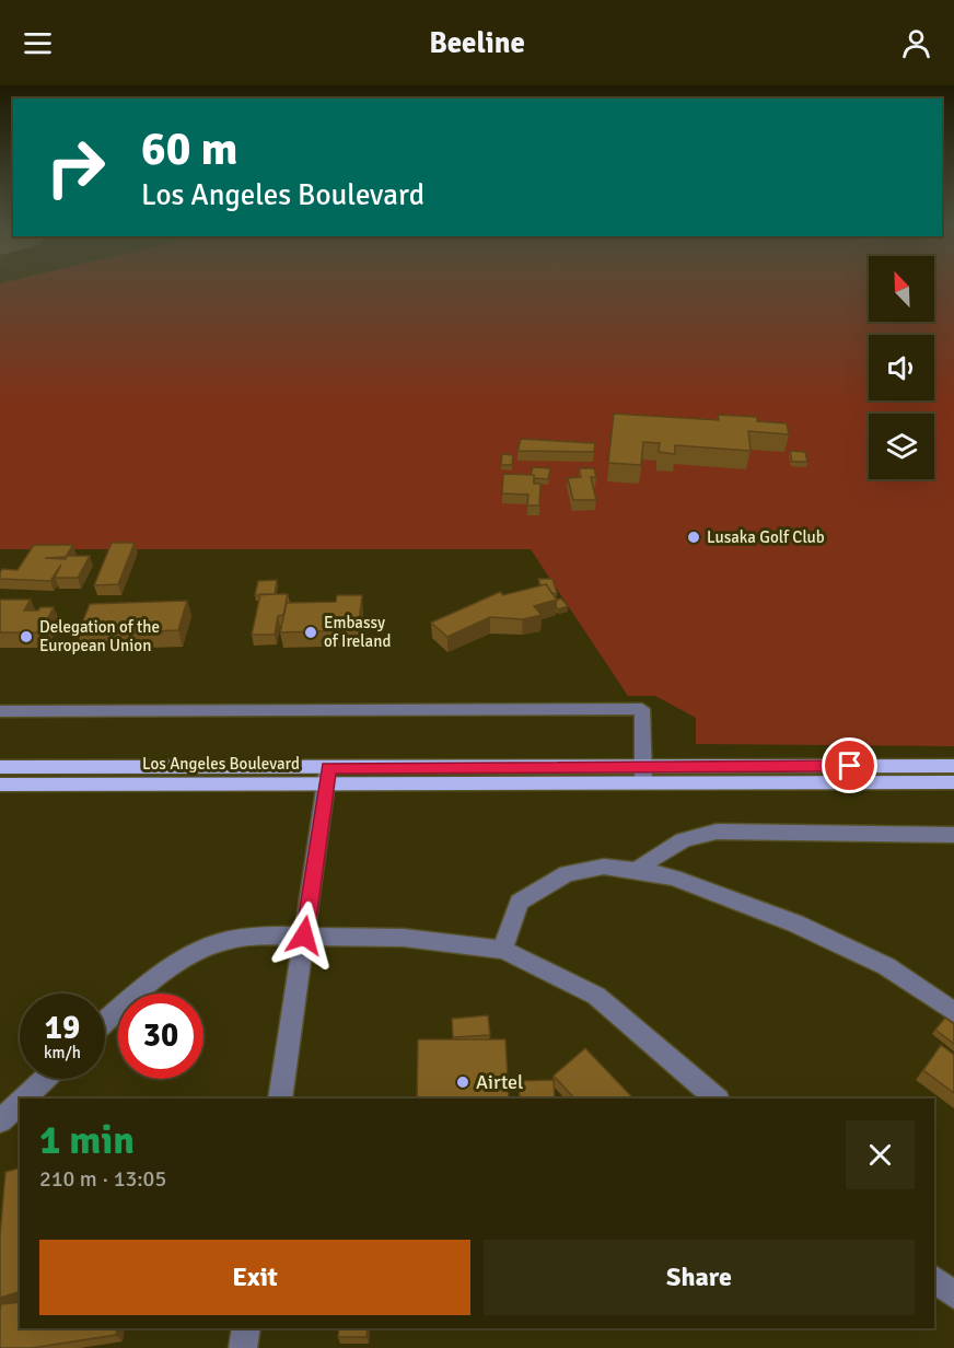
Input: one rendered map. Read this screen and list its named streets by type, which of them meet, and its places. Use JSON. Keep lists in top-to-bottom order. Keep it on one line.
{"streets":{"main road":["Los Angeles Boulevard"]},"places":["Lusaka Golf Club","Embassy of Ireland","Delegation of the European Union","Airtel"],"north":"top left","page":{"header":"Beeline","turn":["60 m","Los Angeles Boulevard"],"speed":"19 km/h","limit":"30","heading":["1 min","210 m · 13:05"],"buttons":["Exit","Share"]}}
